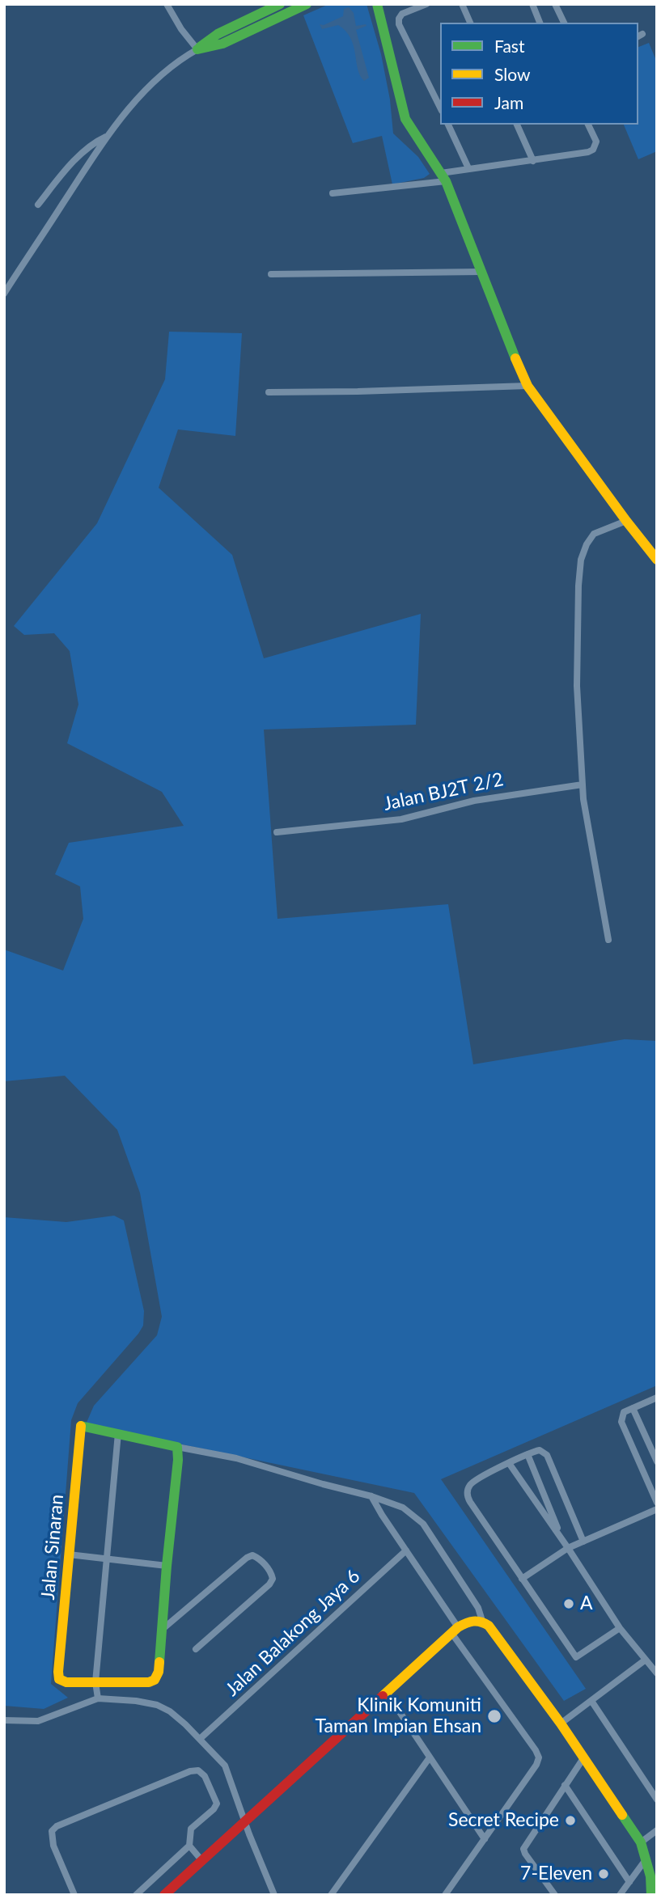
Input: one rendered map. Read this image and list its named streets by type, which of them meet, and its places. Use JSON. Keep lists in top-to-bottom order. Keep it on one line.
{"streets":{"street":["Jalan BJ2T 2/2","Jalan Sinaran","Jalan Balakong Jaya 6"]},"places":["A","Klinik Komuniti Taman Impian Ehsan","Secret Recipe","7-Eleven"],"legend":["Fast","Slow","Jam"]}
